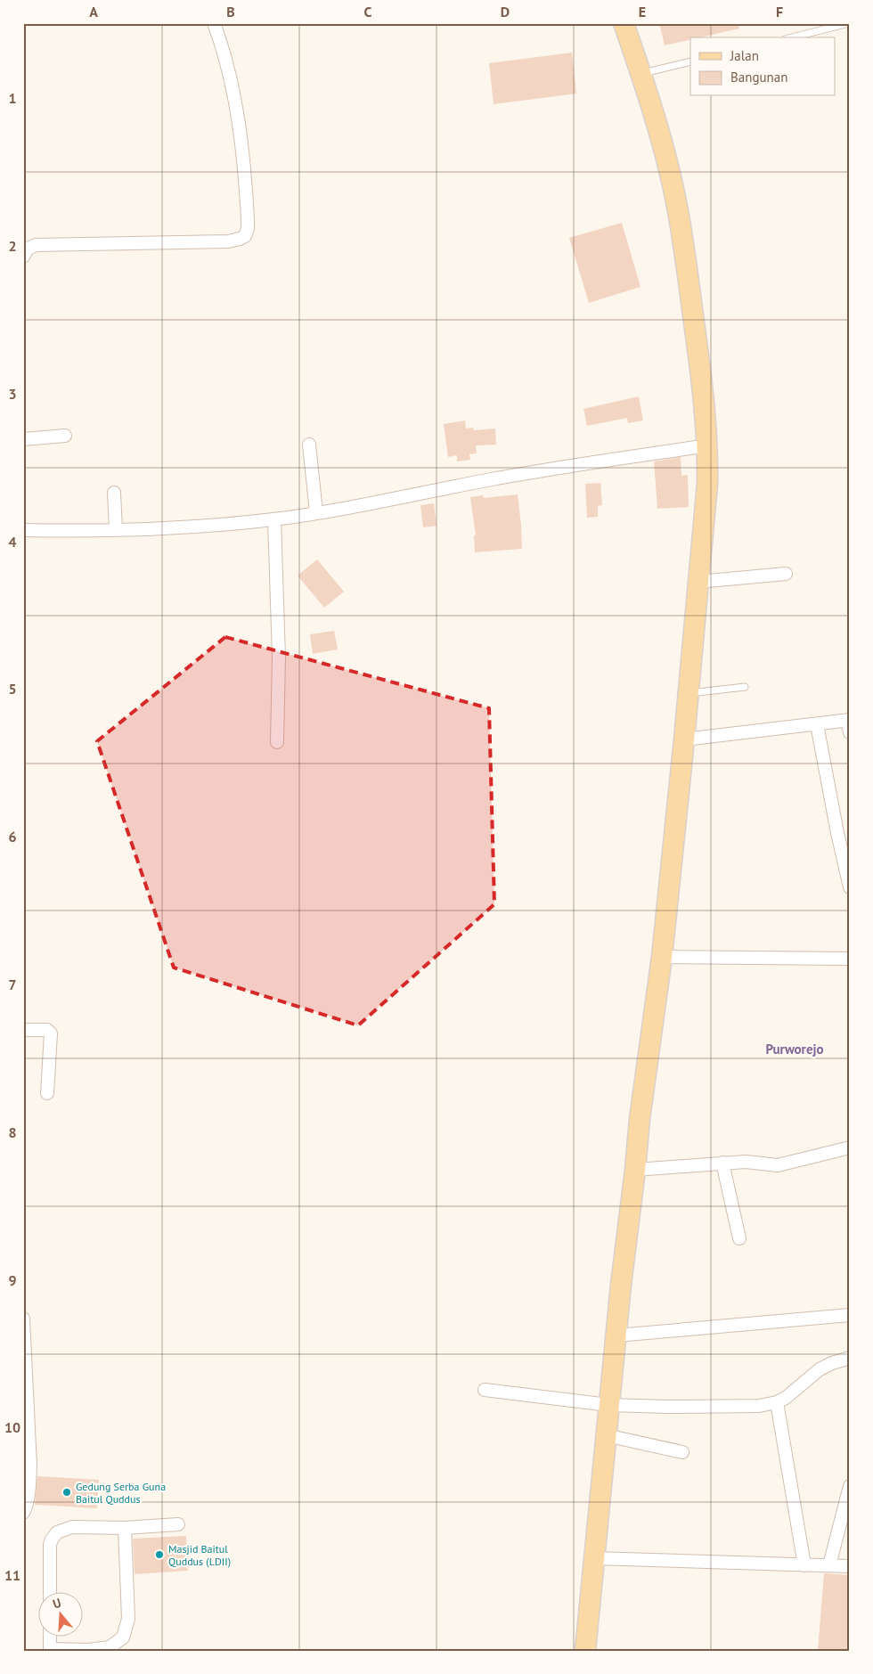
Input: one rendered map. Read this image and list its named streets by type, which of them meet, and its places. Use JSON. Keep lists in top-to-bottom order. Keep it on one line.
{"districts":["Purworejo"],"places":["Gedung Serba Guna Baitul Quddus","Masjid Baitul Quddus (LDII)"],"legend":["Jalan","Bangunan"],"north":"top","grid":{"columns":["A","B","C","D","E","F"],"rows":["1","2","3","4","5","6","7","8","9","10","11"]}}
